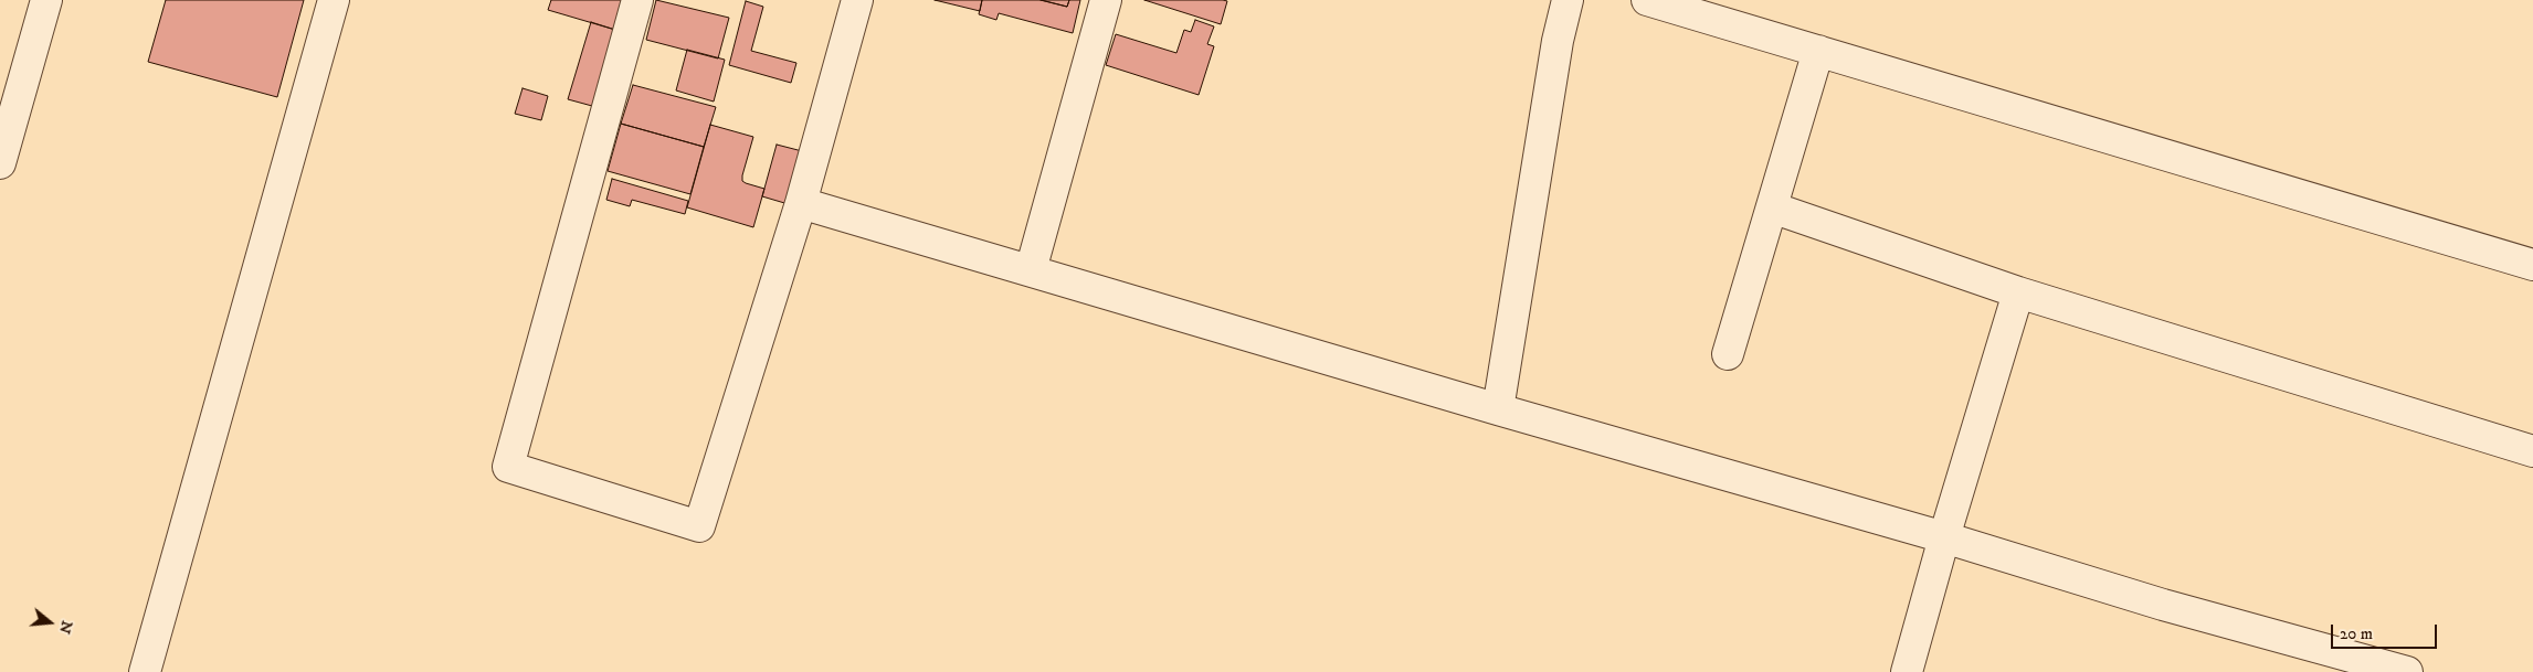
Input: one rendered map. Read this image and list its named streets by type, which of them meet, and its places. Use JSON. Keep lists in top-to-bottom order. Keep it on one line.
{"scale_bar":"20 m","north":"right"}
